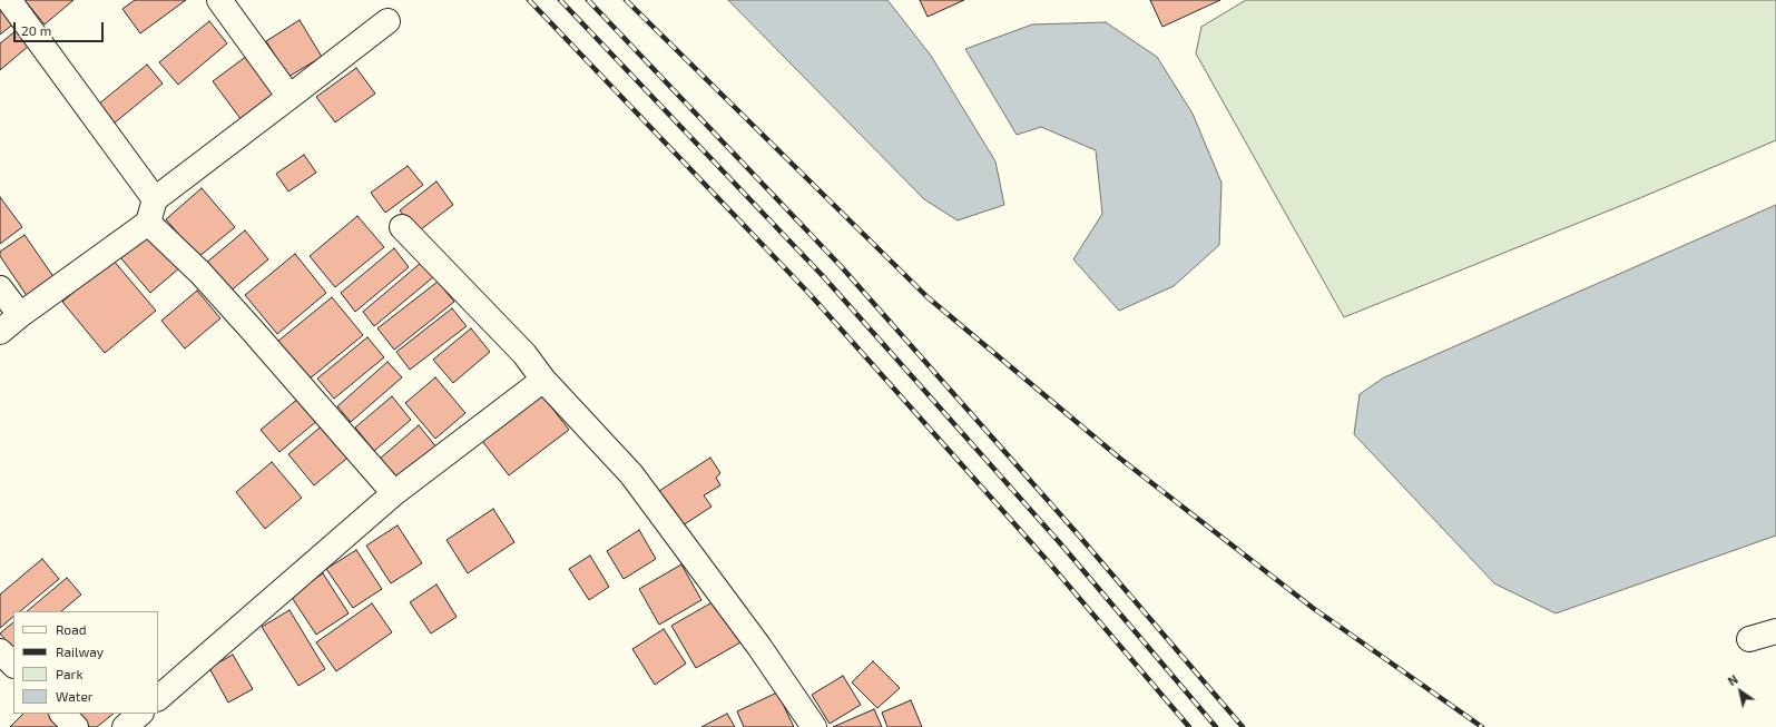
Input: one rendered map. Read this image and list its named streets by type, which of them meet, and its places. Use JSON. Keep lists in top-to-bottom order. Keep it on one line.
{"legend":["Road","Railway","Park","Water"],"scale_bar":"20 m","north":"top left"}
